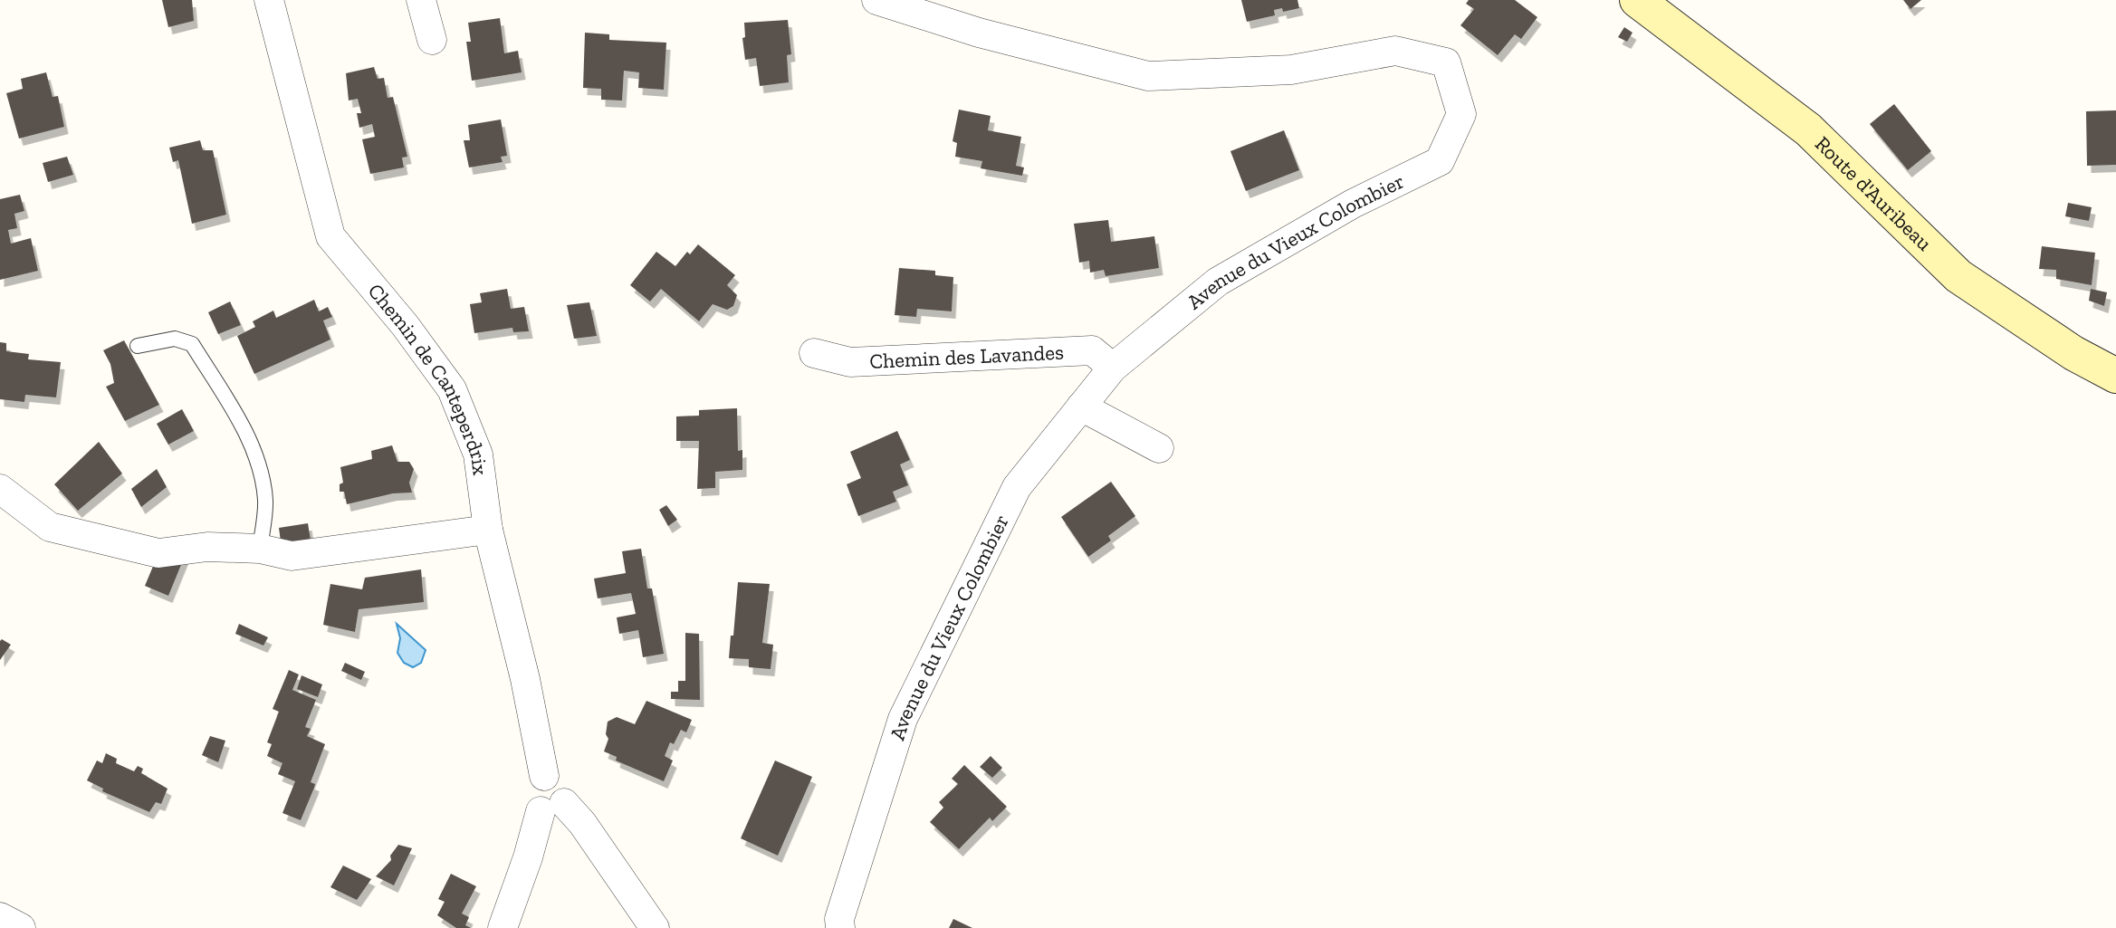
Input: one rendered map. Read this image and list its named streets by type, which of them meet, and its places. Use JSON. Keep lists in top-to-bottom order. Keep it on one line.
{"streets":{"street":["Route d'Auribeau","Avenue du Vieux Colombier","Chemin des Lavandes","Chemin de Canteperdrix"]},"crossings":[["Avenue du Vieux Colombier","Chemin des Lavandes"]]}
